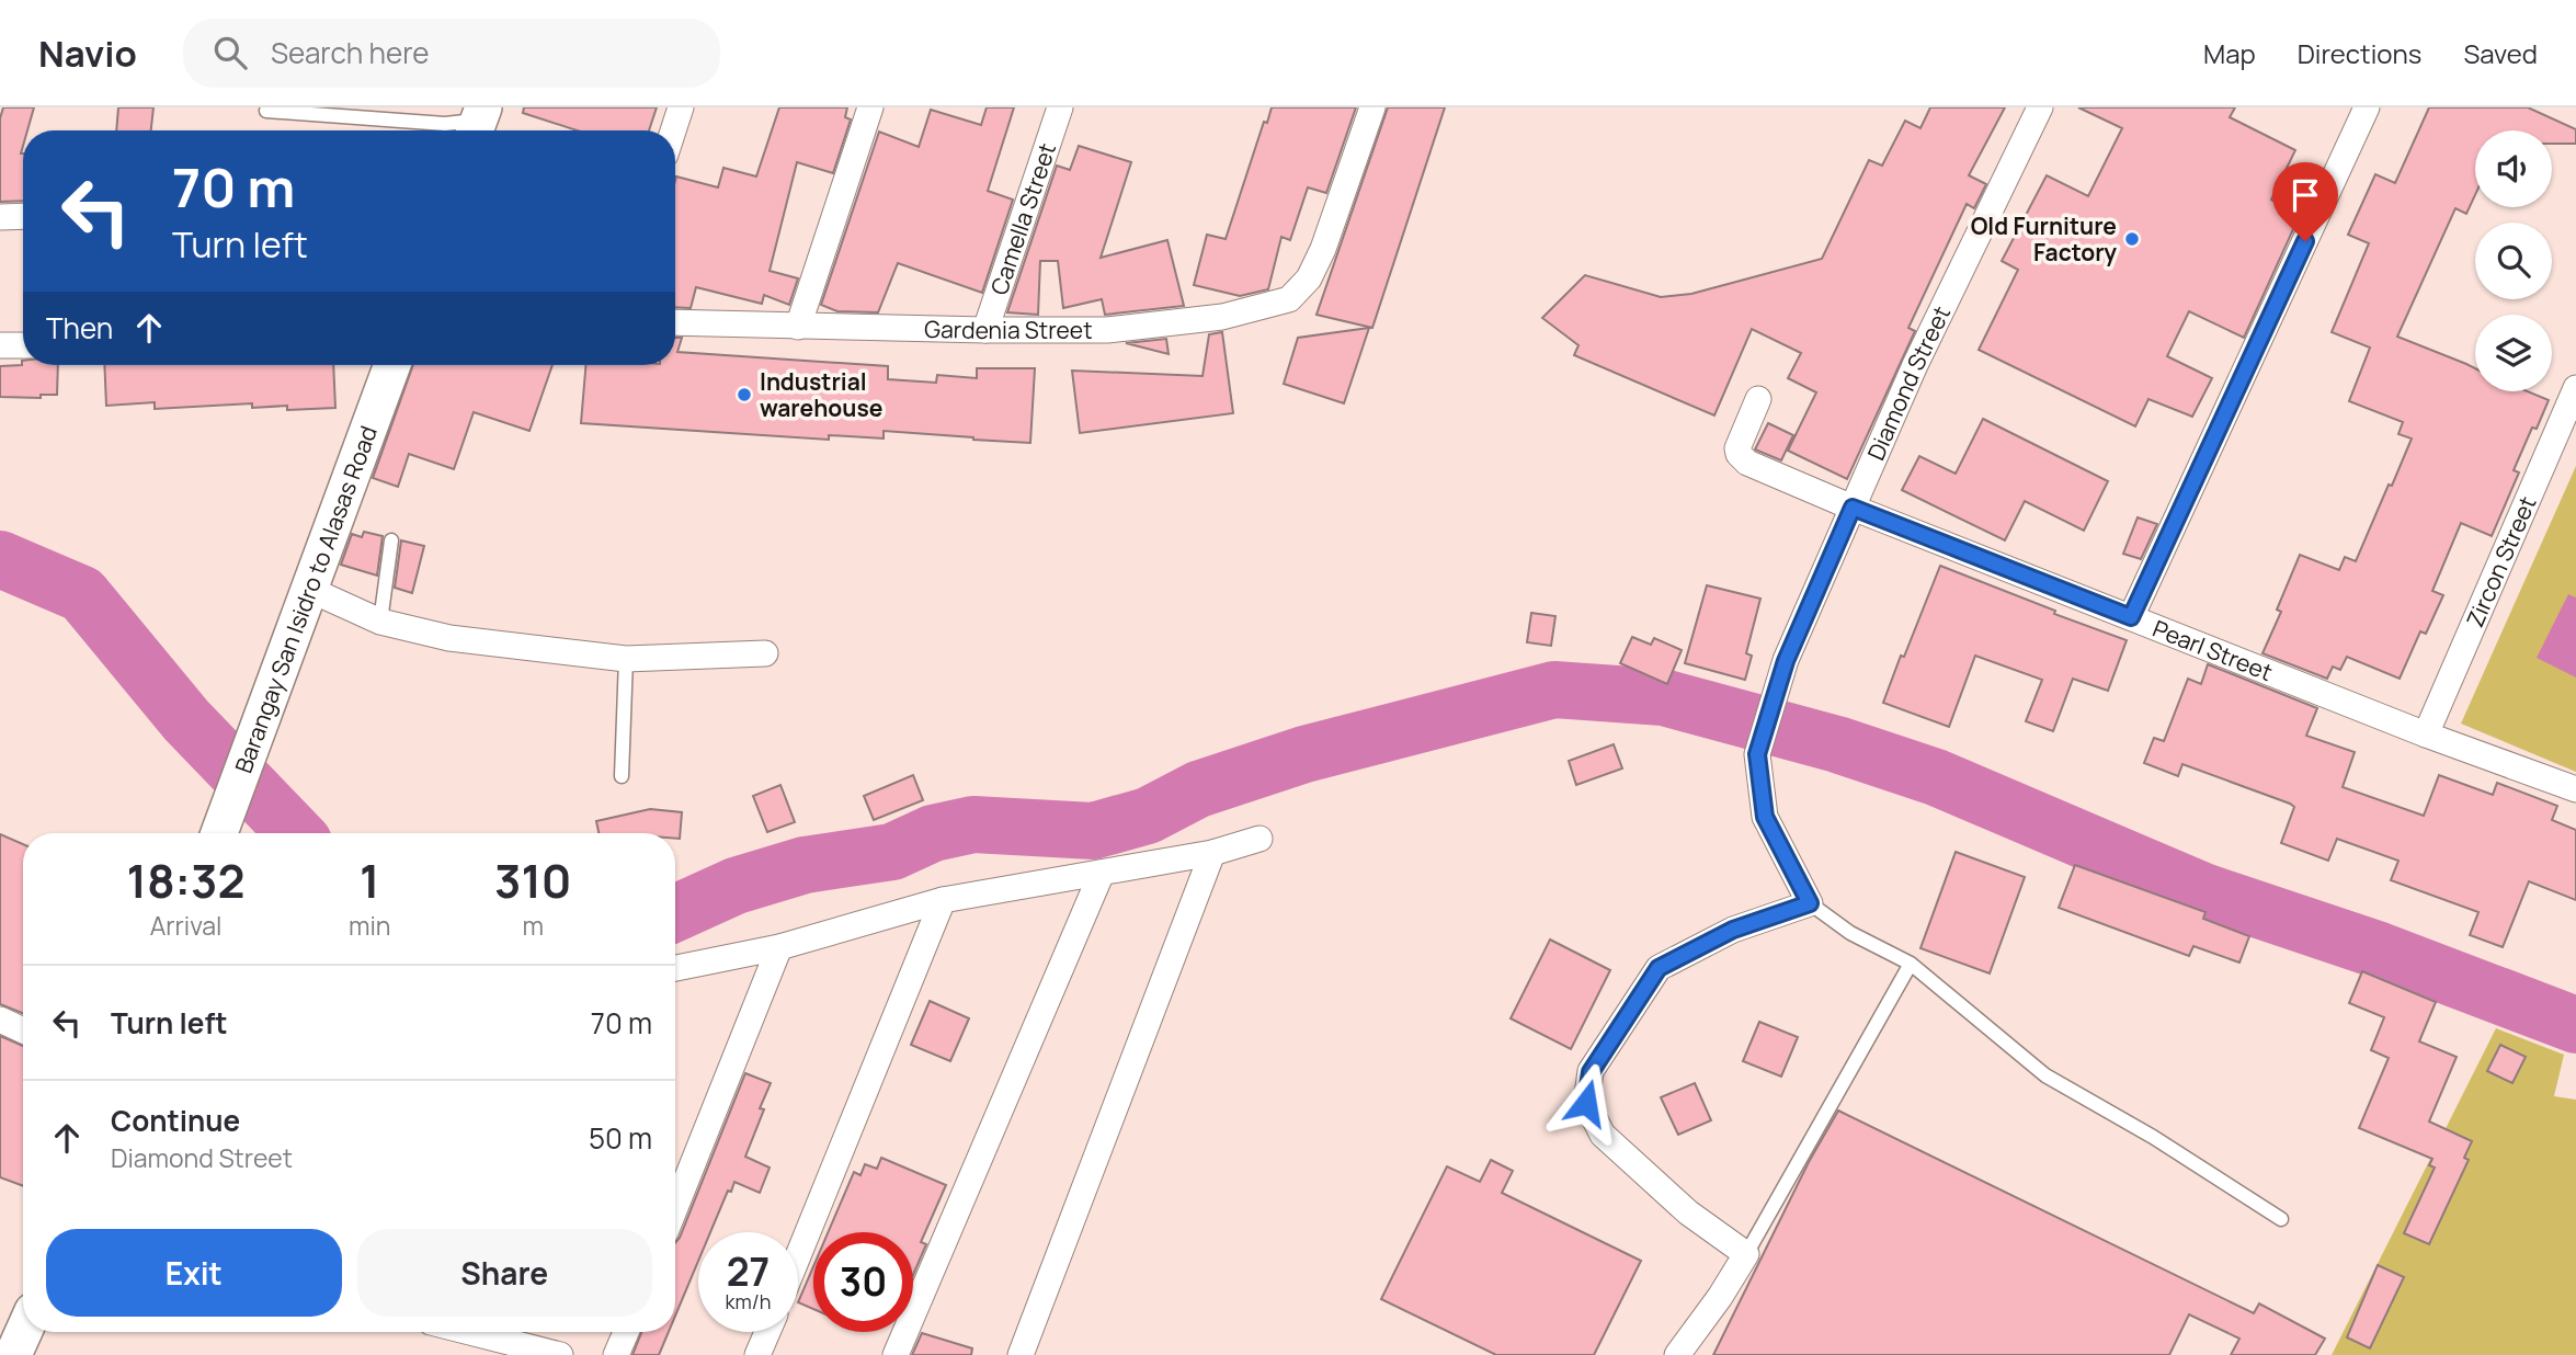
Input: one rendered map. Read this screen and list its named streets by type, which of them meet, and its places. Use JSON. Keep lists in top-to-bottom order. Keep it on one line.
{"streets":{"street":["Camella Street","Gardenia Street","Diamond Street","Zircon Street","Barangay San Isidro to Alasas Road","Pearl Street"]},"crossings":[["Camella Street","Gardenia Street"],["Diamond Street","Pearl Street"],["Zircon Street","Pearl Street"]],"places":["Old Furniture Factory","Industrial warehouse"],"page":{"header":"Navio","search":"Search here","nav":["Map","Directions","Saved"],"turn":["70 m","Turn left"],"then":"Then","eta":["18:32","Arrival","1","min","310","m"],"list":[{"name":"Turn left","value":"70 m"},{"name":"Continue","note":"Diamond Street","value":"50 m"}],"buttons":["Exit","Share"],"speed":"27 km/h","limit":"30"}}
